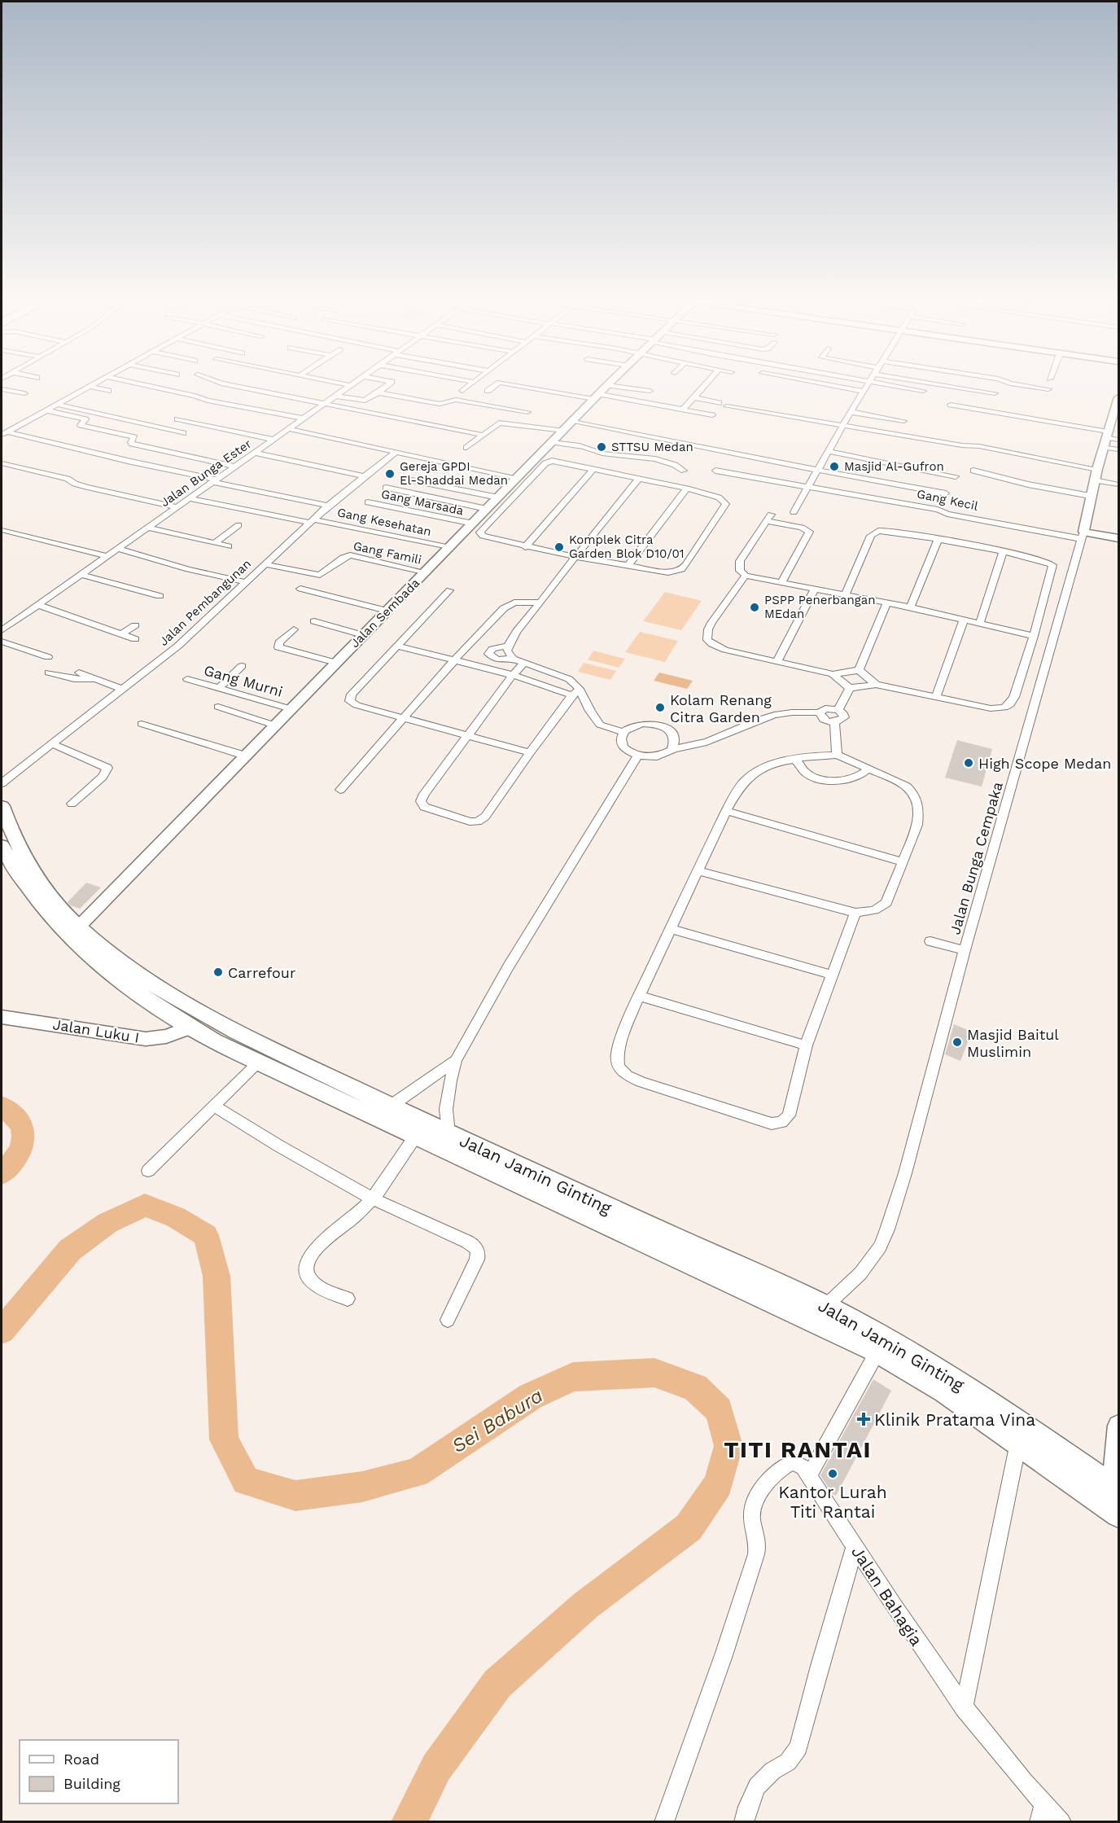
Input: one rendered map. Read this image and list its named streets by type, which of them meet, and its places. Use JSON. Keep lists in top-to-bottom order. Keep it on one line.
{"streets":{"main road":["Jalan Jamin Ginting"],"street":["Jalan Bunga Ester","Gang Kecil","Gang Marsada","Gang Kesehatan","Gang Famili","Jalan Pembangunan","Jalan Sembada","Gang Murni","Jalan Bunga Cempaka","Jalan Luku I","Jalan Bahagia"]},"crossings":[["Jalan Bunga Ester","Gang Kesehatan"],["Gang Kecil","Jalan Bunga Cempaka"],["Gang Marsada","Jalan Sembada"],["Gang Kesehatan","Jalan Pembangunan"],["Gang Kesehatan","Jalan Sembada"],["Gang Famili","Jalan Pembangunan"],["Gang Famili","Jalan Sembada"],["Jalan Sembada","Gang Murni"],["Jalan Sembada","Jalan Jamin Ginting"],["Jalan Bunga Cempaka","Jalan Jamin Ginting"],["Jalan Luku I","Jalan Jamin Ginting"]],"districts":["TITI RANTAI"],"water":["Sei Babura"],"places":{"other":["STTSU Medan","Masjid Al-Gufron","Gereja GPDI El-Shaddai Medan","Komplek Citra Garden Blok D10/01","PSPP Penerbangan MEdan","Kolam Renang Citra Garden","High Scope Medan","Carrefour","Masjid Baitul Muslimin","Kantor Lurah Titi Rantai"],"health":["Klinik Pratama Vina"]},"legend":["Road","Building"]}
